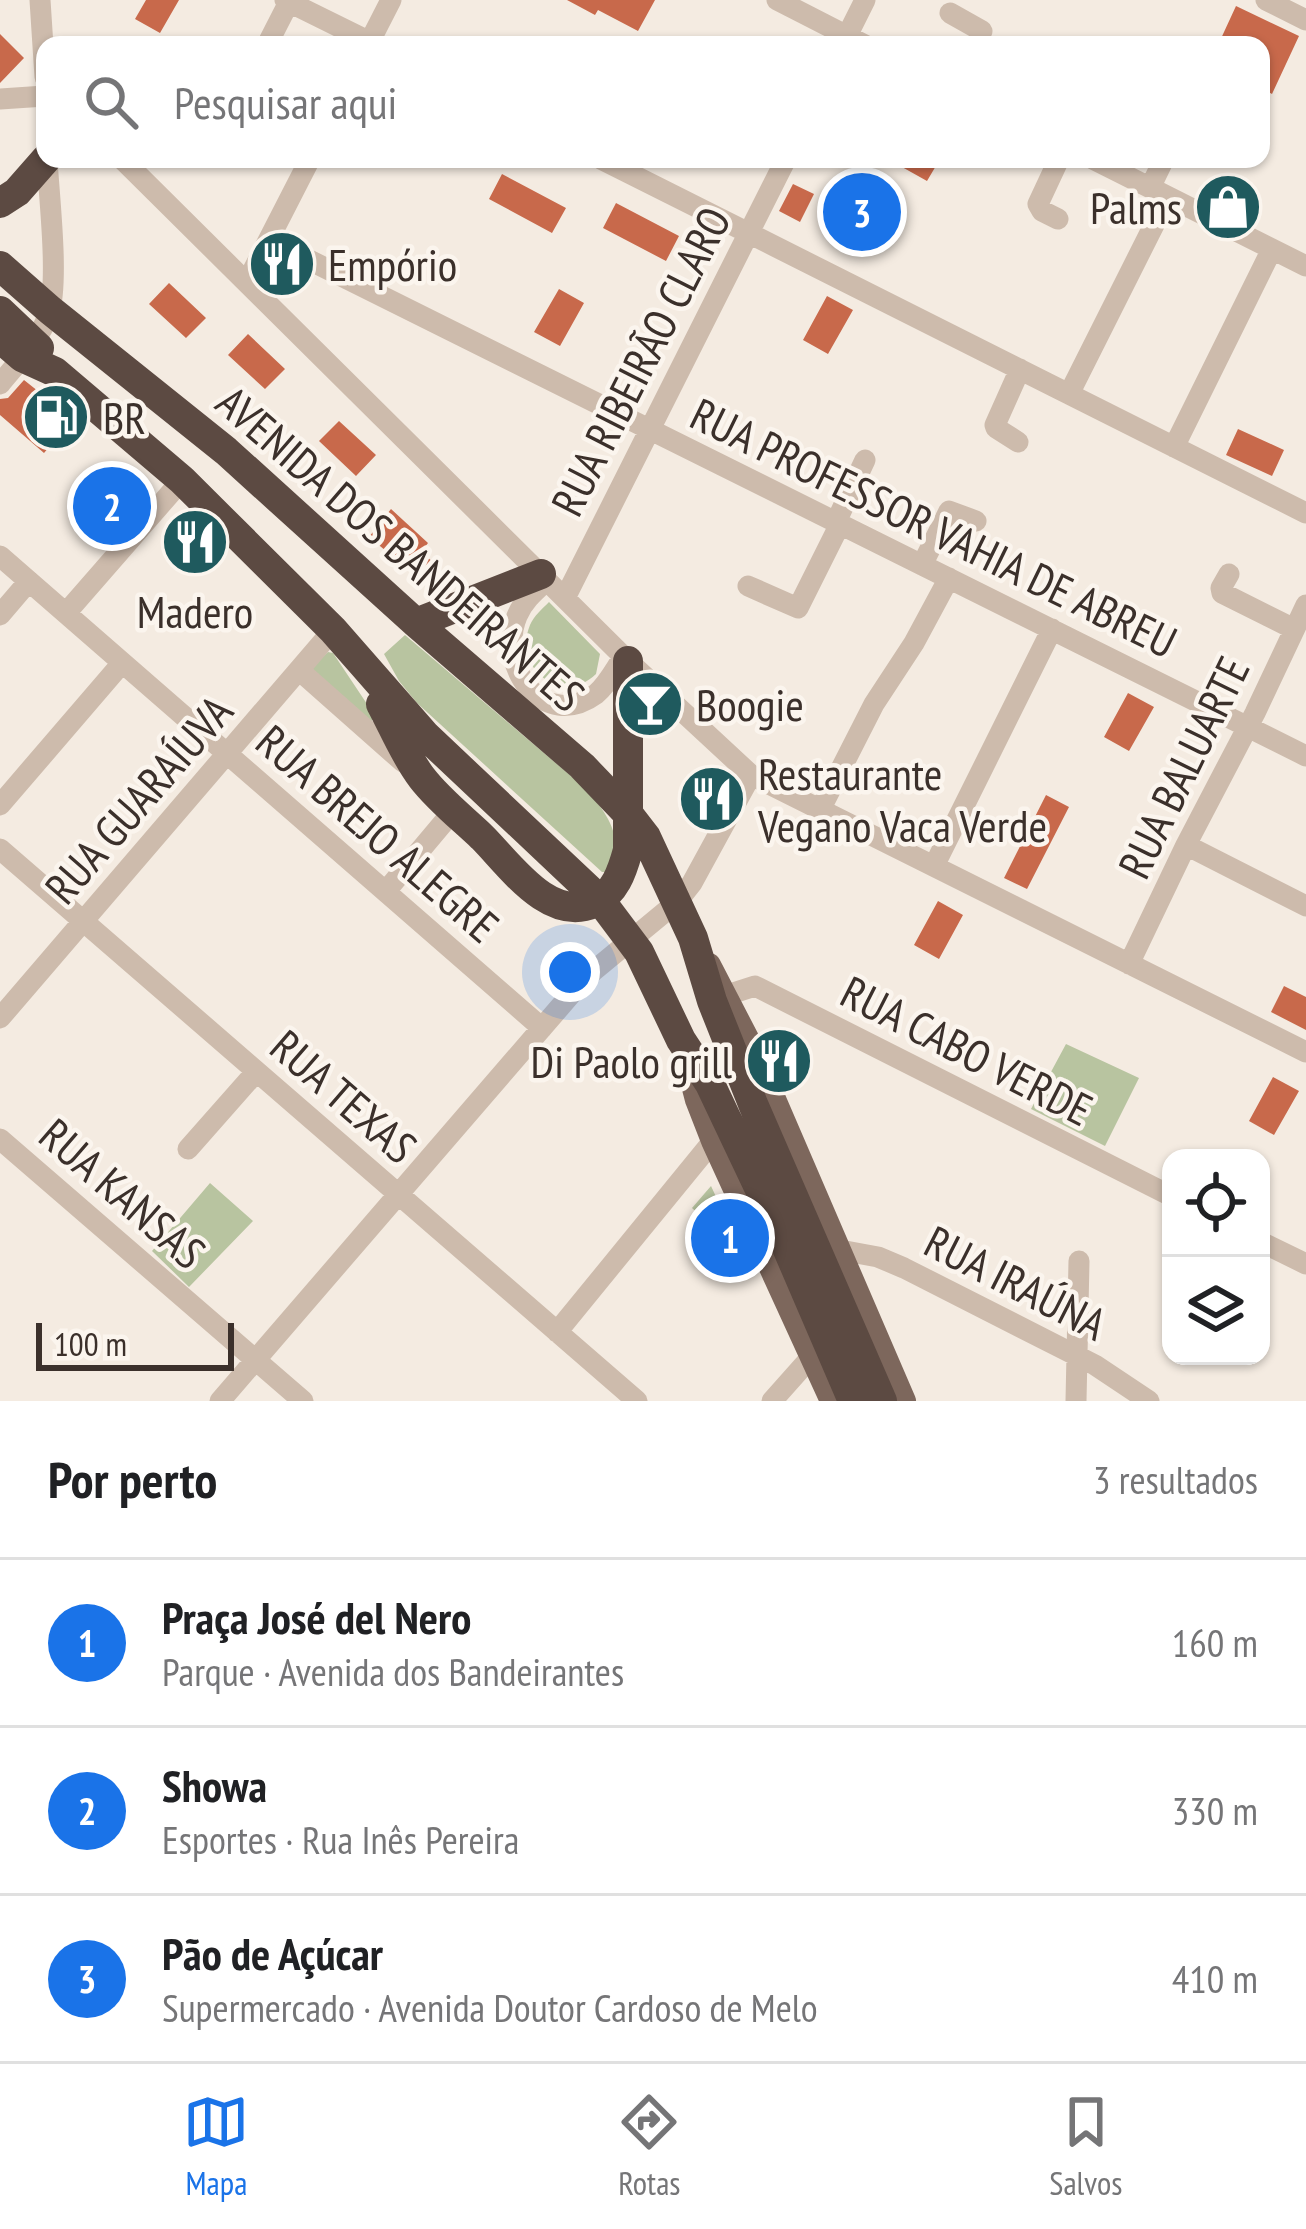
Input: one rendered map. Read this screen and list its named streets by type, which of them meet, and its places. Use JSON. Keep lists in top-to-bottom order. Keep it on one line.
{"streets":{"highway":["AVENIDA DOS BANDEIRANTES"],"street":["RUA RIBEIRÃO CLARO","RUA PROFESSOR VAHIA DE ABREU","RUA BALUARTE","RUA GUARAÍUVA","RUA BREJO ALEGRE","RUA CABO VERDE","RUA TEXAS","RUA KANSAS","RUA IRAÚNA"]},"crossings":[["RUA RIBEIRÃO CLARO","RUA PROFESSOR VAHIA DE ABREU"],["RUA PROFESSOR VAHIA DE ABREU","RUA BALUARTE"],["AVENIDA DOS BANDEIRANTES","RUA GUARAÍUVA"],["AVENIDA DOS BANDEIRANTES","RUA CABO VERDE"],["AVENIDA DOS BANDEIRANTES","RUA IRAÚNA"],["RUA GUARAÍUVA","RUA BREJO ALEGRE"],["RUA GUARAÍUVA","RUA TEXAS"]],"places":{"shop":["Palms"],"restaurant":["Empório","Madero","Restaurante Vegano Vaca Verde","Di Paolo grill"],"fuel station":["BR"],"bar":["Boogie"]},"scale_bar":"100 m","page":{"search":"Pesquisar aqui","pins":["3","2","1"],"scale":"100 m","heading":["Por perto","3 resultados"],"list":[{"mark":"1","name":"Praça José del Nero","note":"Parque · Avenida dos Bandeirantes","value":"160 m"},{"mark":"2","name":"Showa","note":"Esportes · Rua Inês Pereira","value":"330 m"},{"mark":"3","name":"Pão de Açúcar","note":"Supermercado · Avenida Doutor Cardoso de Melo","value":"410 m"}],"nav":["Mapa","Rotas","Salvos"]}}
